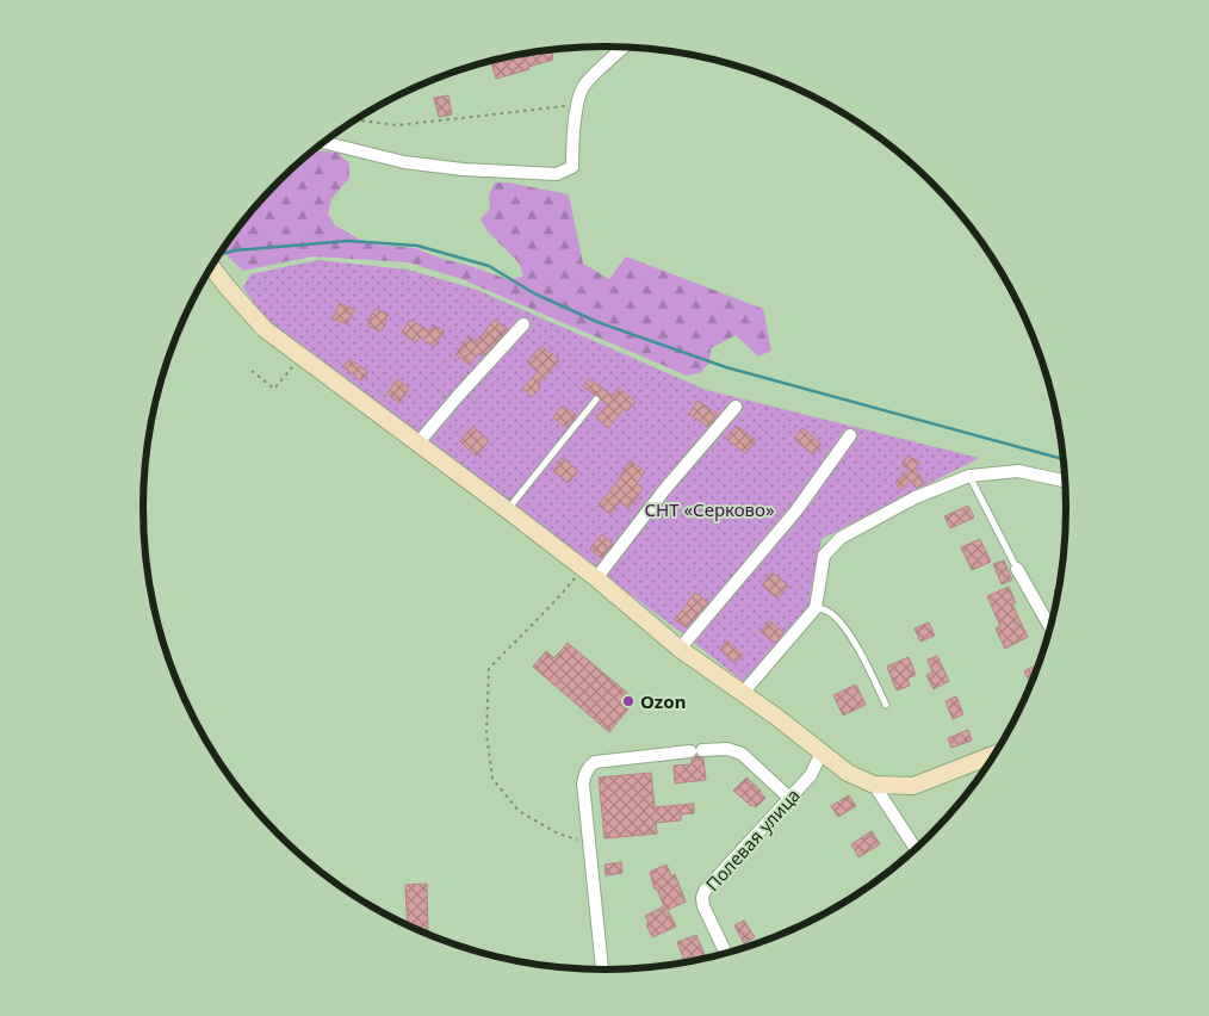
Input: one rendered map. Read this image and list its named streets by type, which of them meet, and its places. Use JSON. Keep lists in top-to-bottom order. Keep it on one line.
{"streets":{"street":["Полевая улица"]},"parks":["СНТ «Серково»"],"places":["Ozon"]}
